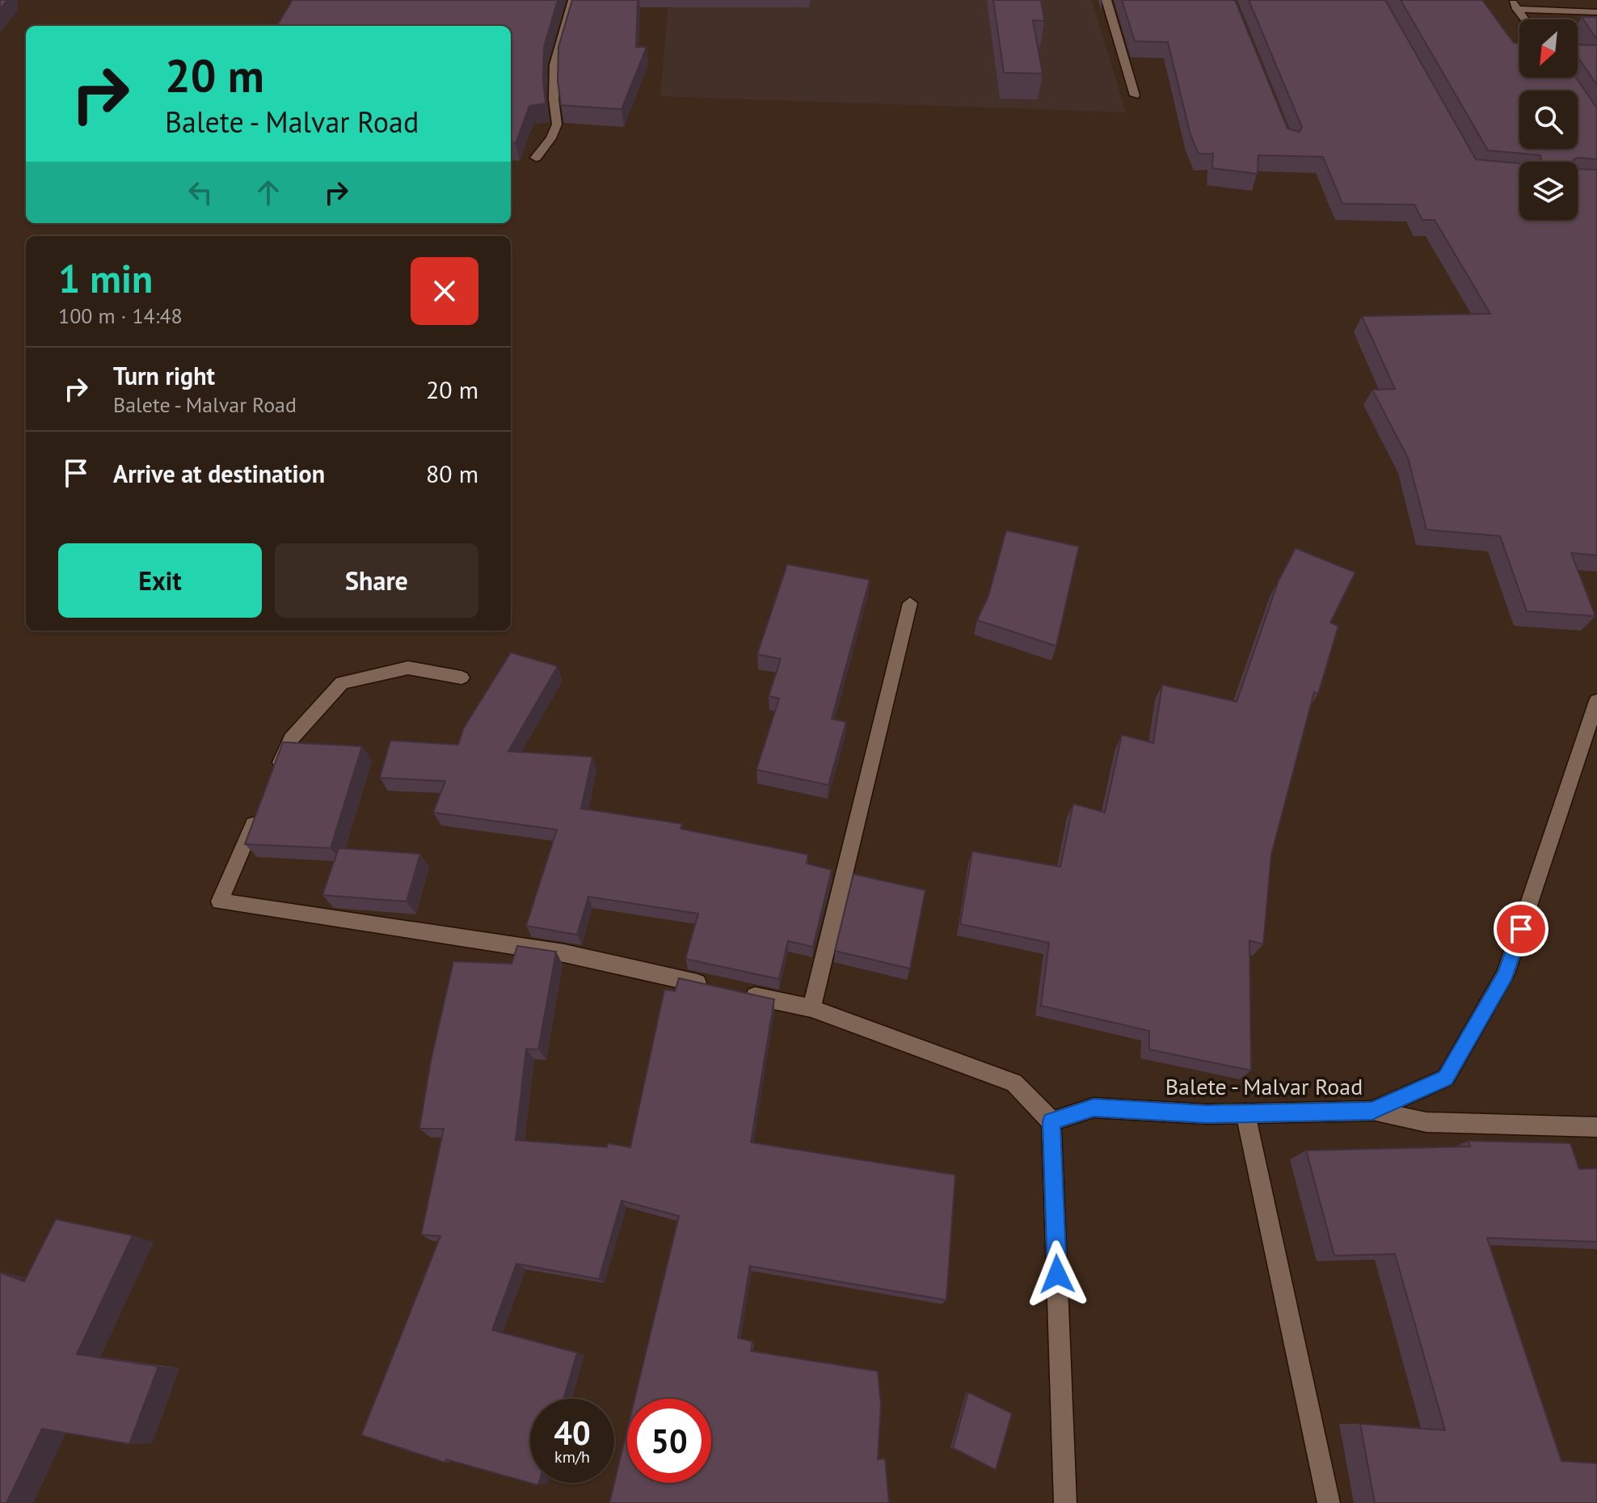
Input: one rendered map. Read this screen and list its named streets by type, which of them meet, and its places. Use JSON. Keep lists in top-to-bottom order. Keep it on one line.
{"streets":{"street":["Balete - Malvar Road"]},"north":"bottom left","page":{"turn":["20 m","Balete - Malvar Road"],"heading":["1 min","100 m · 14:48"],"list":[{"name":"Turn right","note":"Balete - Malvar Road","value":"20 m"},{"name":"Arrive at destination","value":"80 m"}],"buttons":["Exit","Share"],"speed":"40 km/h","limit":"50"}}
